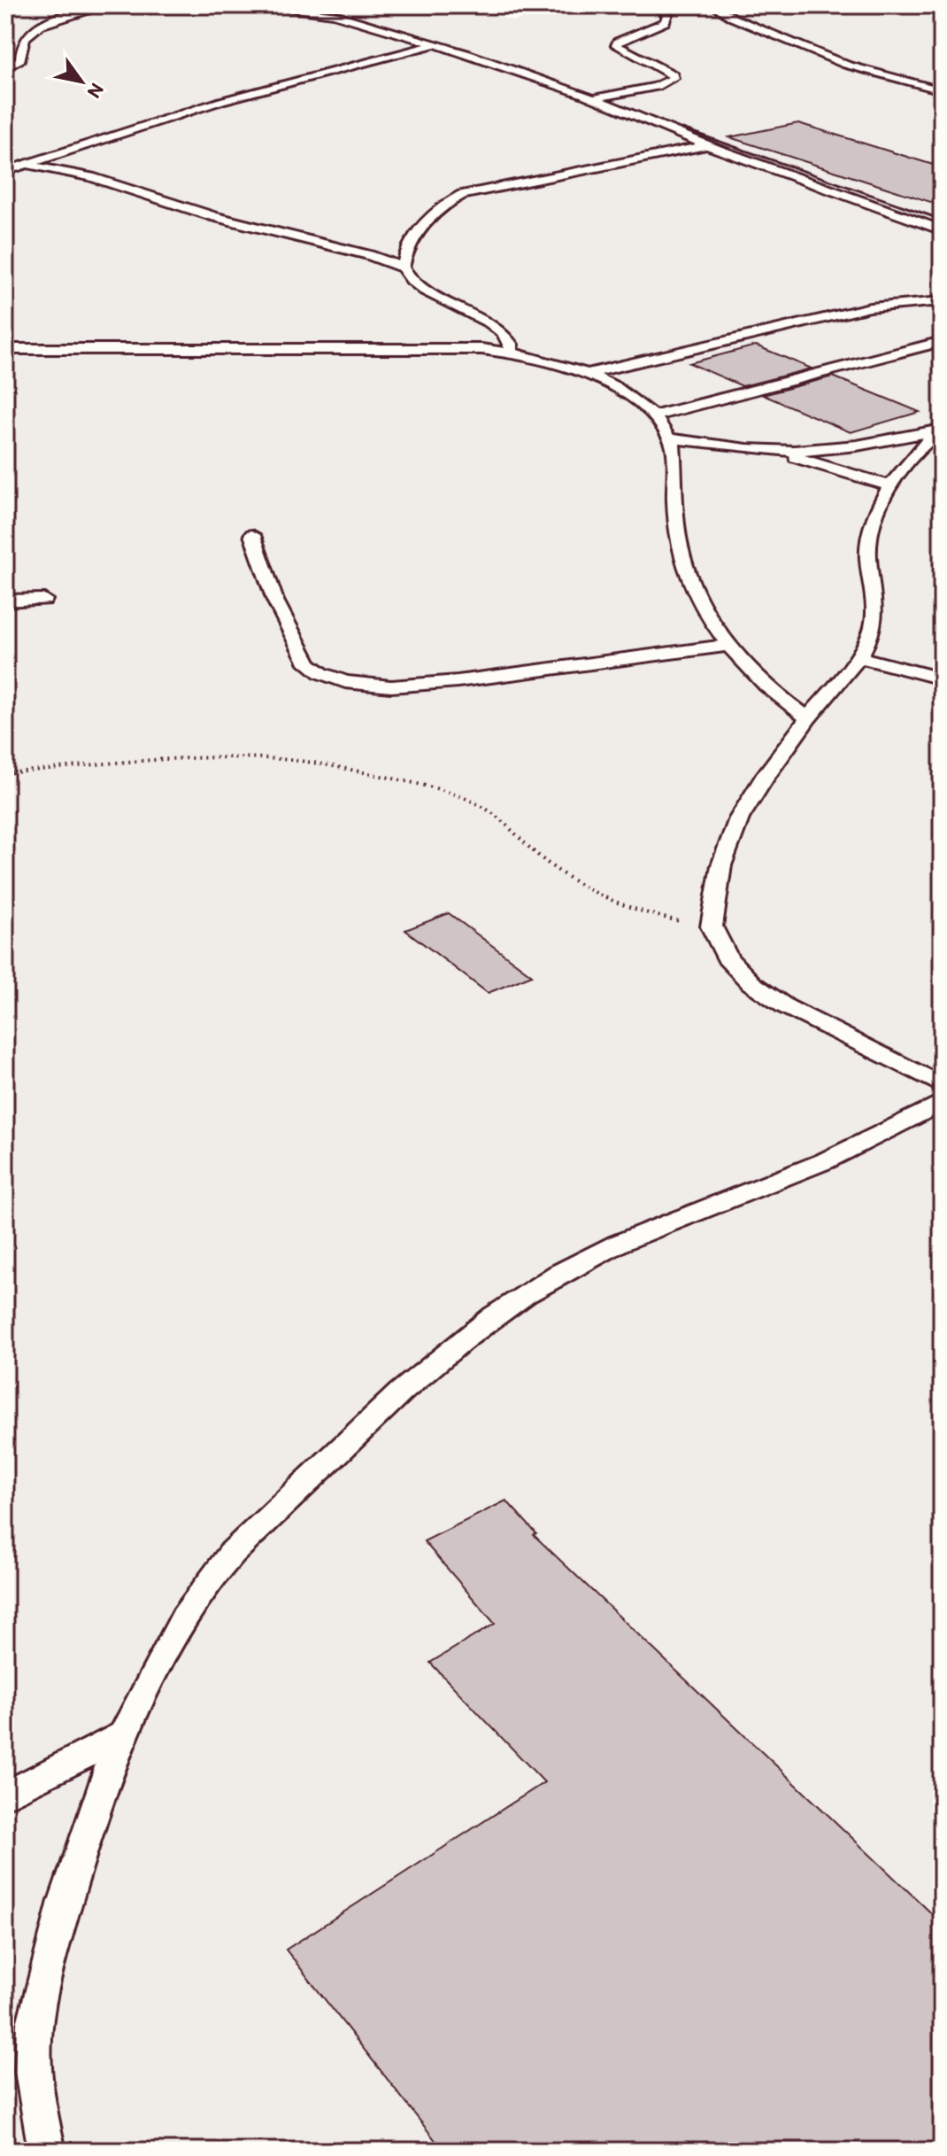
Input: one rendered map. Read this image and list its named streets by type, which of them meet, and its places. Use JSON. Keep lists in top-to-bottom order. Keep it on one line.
{"north":"bottom right"}
